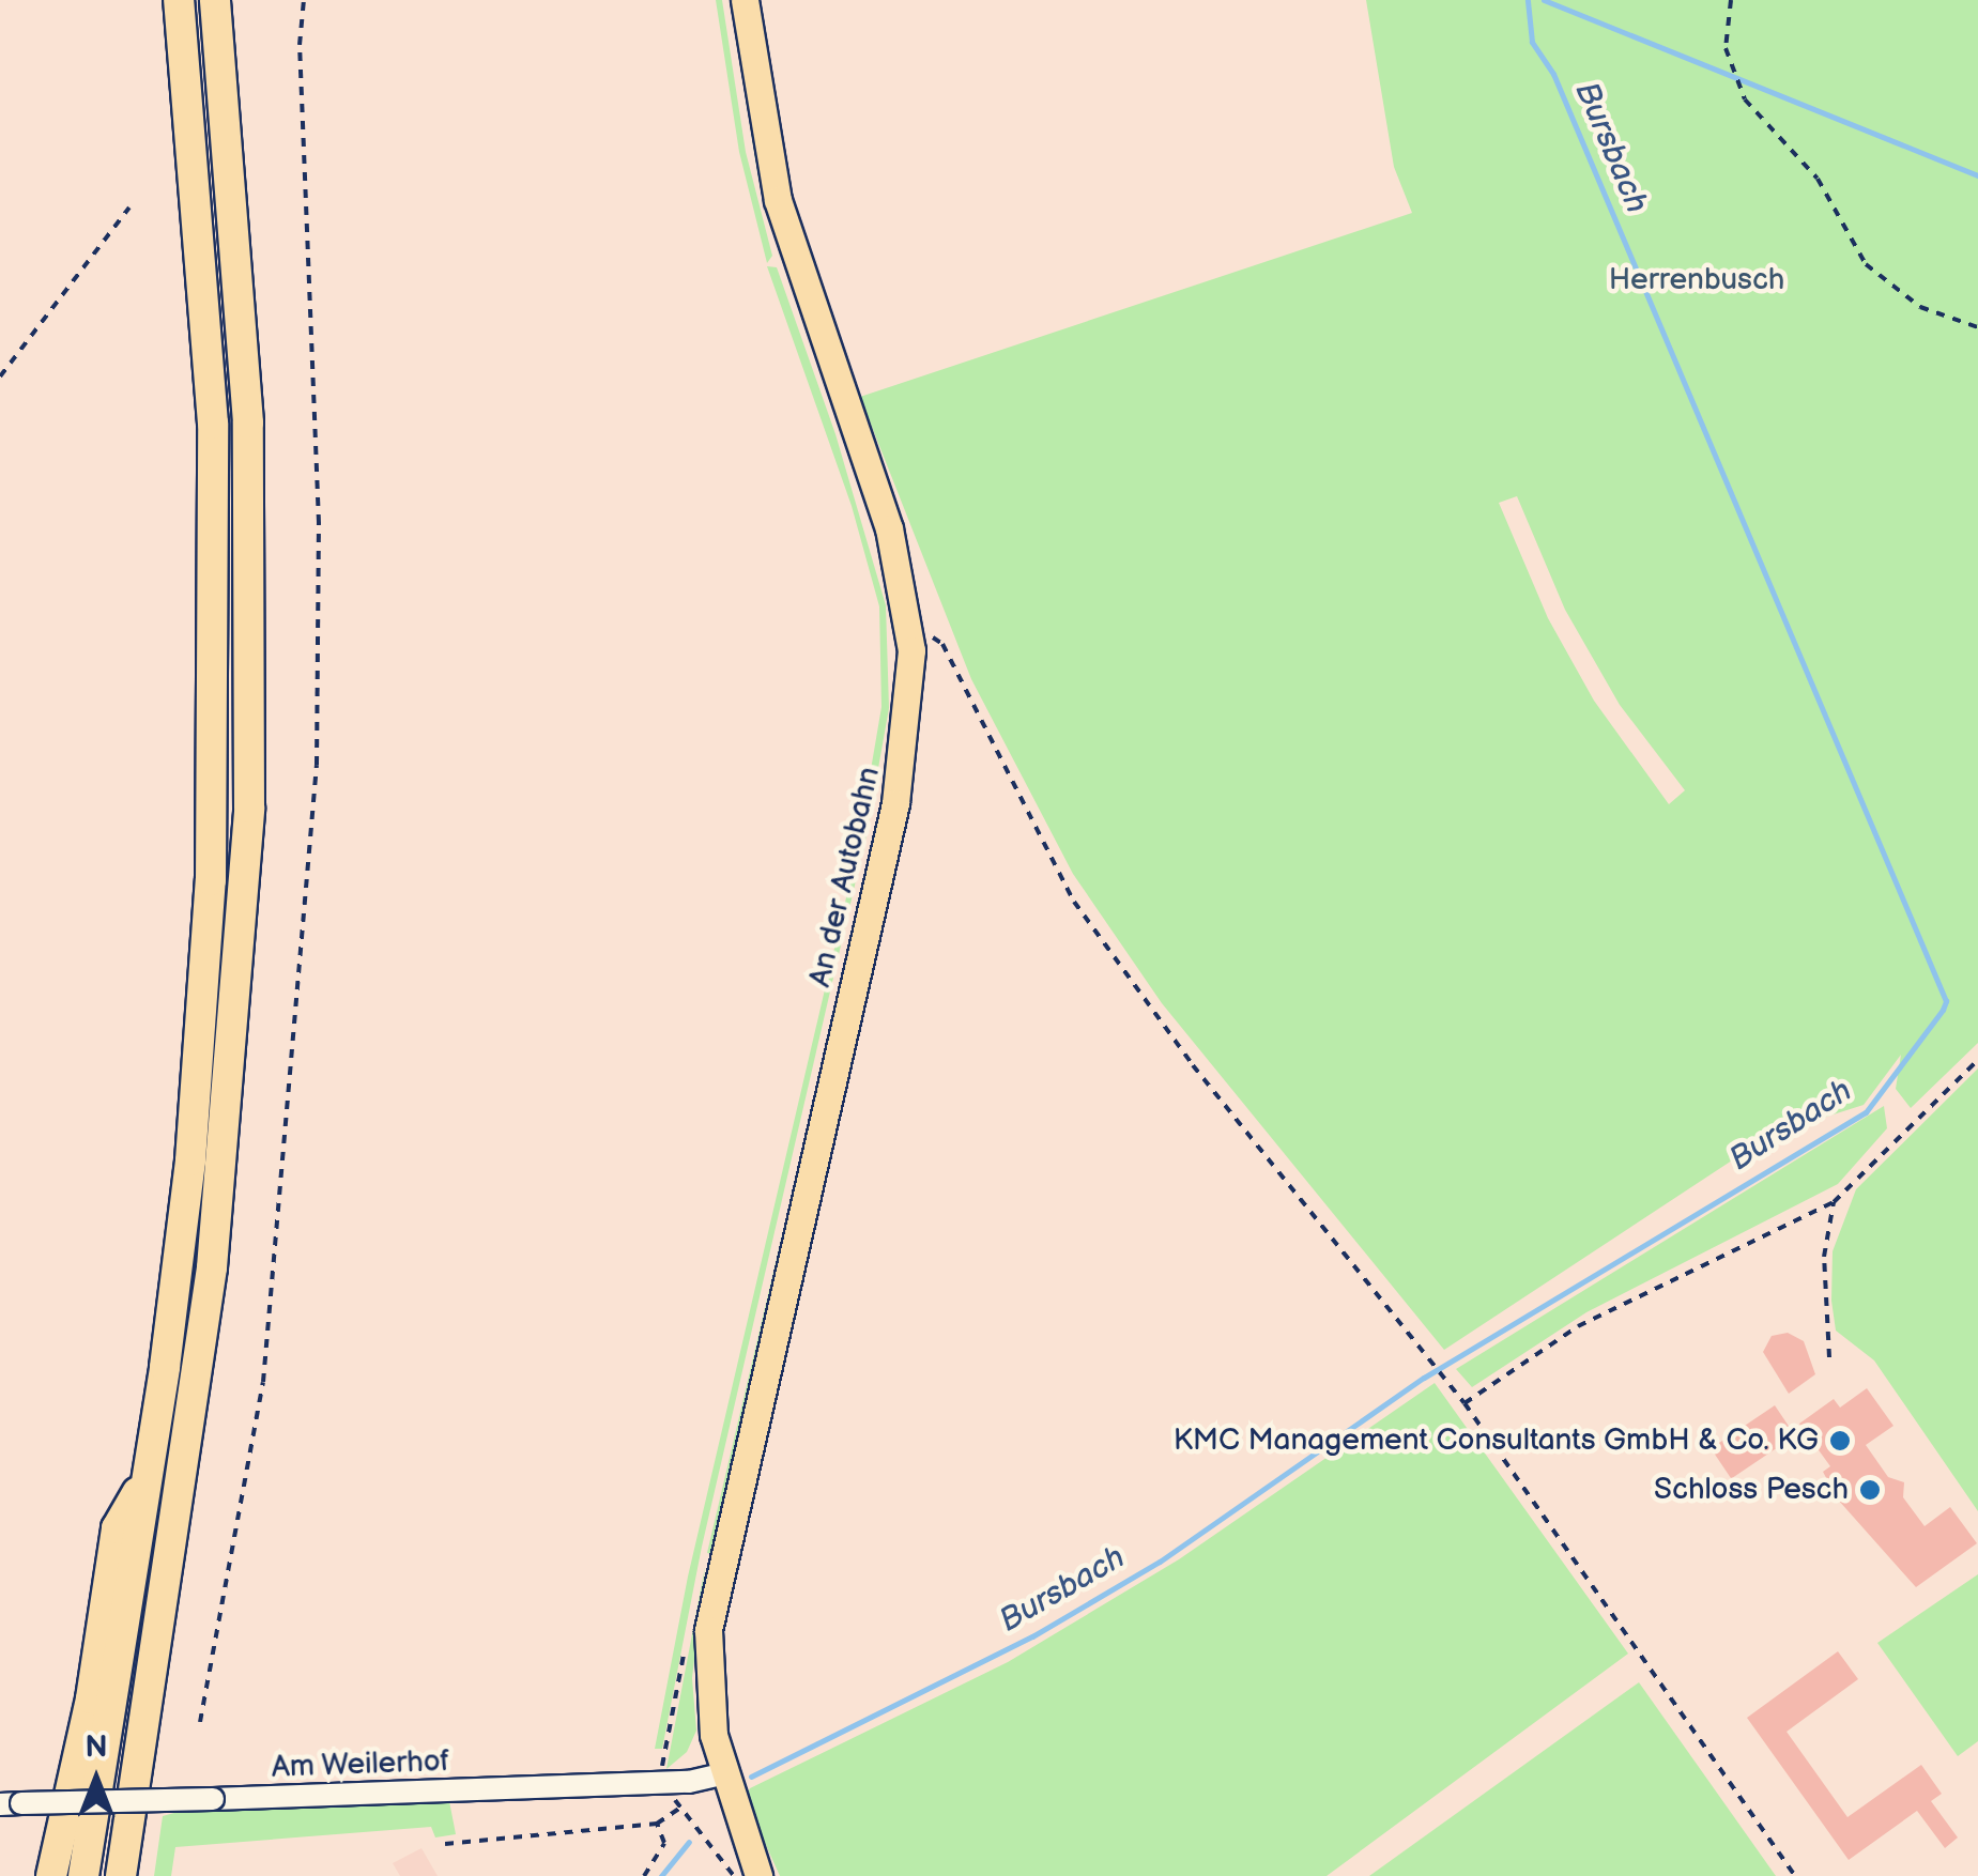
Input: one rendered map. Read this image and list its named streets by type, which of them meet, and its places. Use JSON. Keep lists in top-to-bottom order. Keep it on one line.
{"streets":{"main road":["An der Autobahn"],"street":["Am Weilerhof"]},"crossings":[["An der Autobahn","Am Weilerhof"]],"water":["Bursbach"],"parks":["Herrenbusch"],"places":["KMC Management Consultants GmbH & Co. KG","Schloss Pesch"],"north":"top"}
